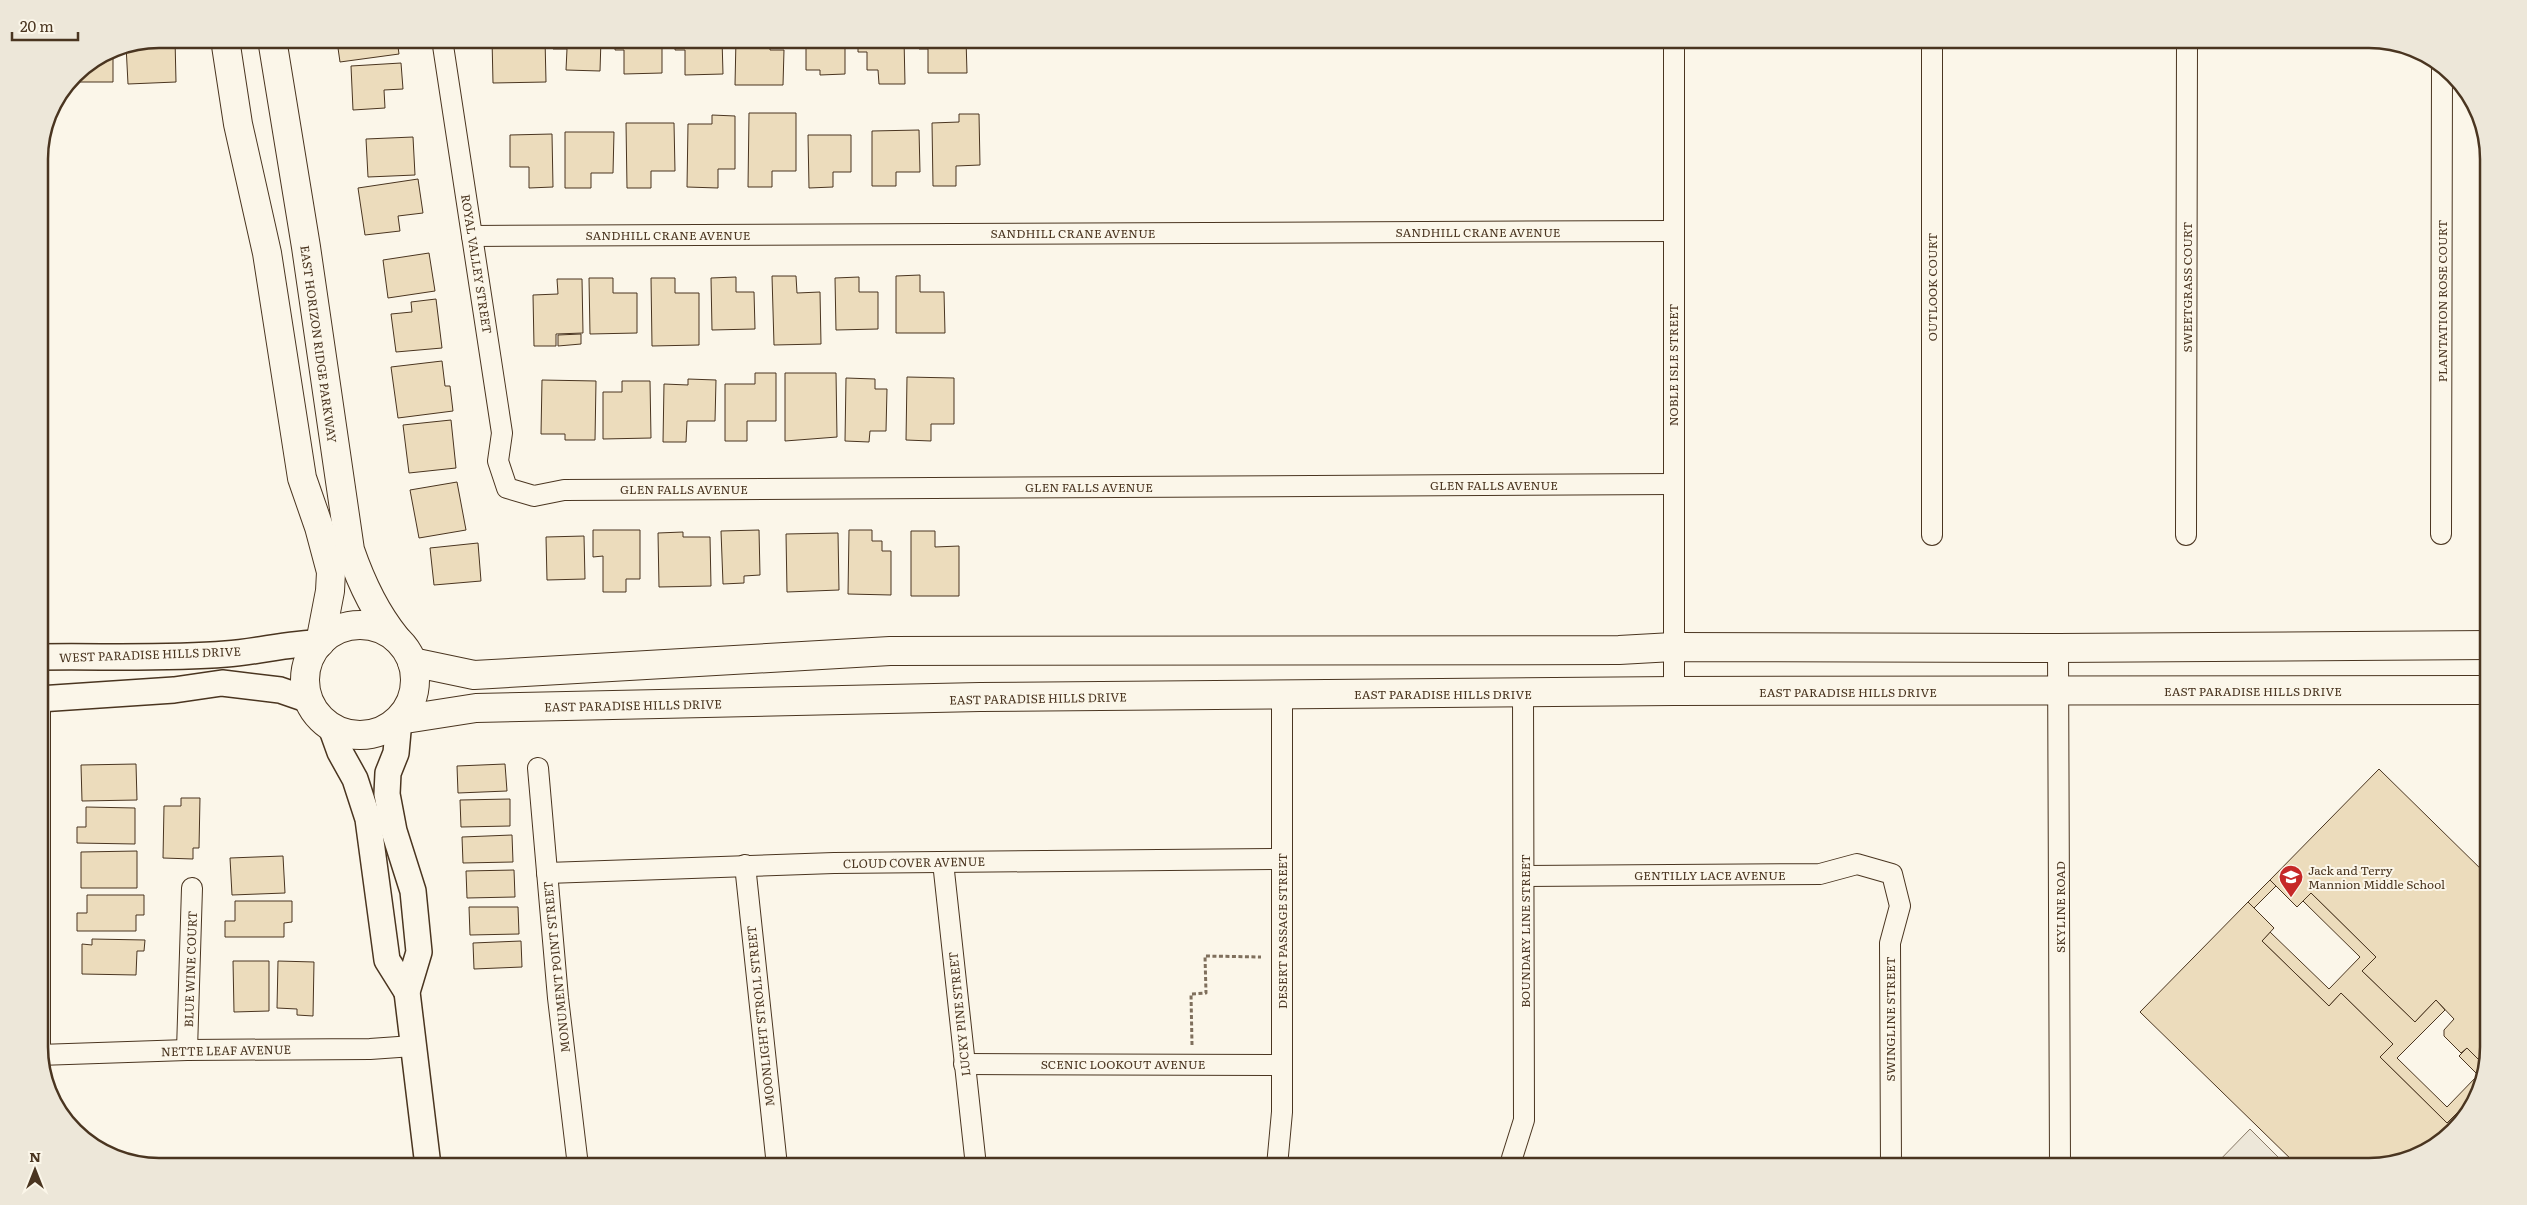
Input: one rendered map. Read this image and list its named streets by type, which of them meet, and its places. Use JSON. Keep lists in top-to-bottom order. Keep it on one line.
{"streets":{"main road":["EAST HORIZON RIDGE PARKWAY","EAST PARADISE HILLS DRIVE"],"street":["SANDHILL CRANE AVENUE","ROYAL VALLEY STREET","OUTLOOK COURT","SWEETGRASS COURT","PLANTATION ROSE COURT","NOBLE ISLE STREET","GLEN FALLS AVENUE","WEST PARADISE HILLS DRIVE","CLOUD COVER AVENUE","GENTILLY LACE AVENUE","SKYLINE ROAD","DESERT PASSAGE STREET","BOUNDARY LINE STREET","MONUMENT POINT STREET","BLUE WINE COURT","LUCKY PINE STREET","MOONLIGHT STROLL STREET","SWINGLINE STREET","NETTE LEAF AVENUE","SCENIC LOOKOUT AVENUE"]},"crossings":[["SANDHILL CRANE AVENUE","ROYAL VALLEY STREET"],["SANDHILL CRANE AVENUE","NOBLE ISLE STREET"],["ROYAL VALLEY STREET","GLEN FALLS AVENUE"],["EAST HORIZON RIDGE PARKWAY","WEST PARADISE HILLS DRIVE"],["EAST HORIZON RIDGE PARKWAY","EAST PARADISE HILLS DRIVE"],["NOBLE ISLE STREET","GLEN FALLS AVENUE"],["NOBLE ISLE STREET","EAST PARADISE HILLS DRIVE"],["WEST PARADISE HILLS DRIVE","EAST PARADISE HILLS DRIVE"],["EAST PARADISE HILLS DRIVE","SKYLINE ROAD"],["EAST PARADISE HILLS DRIVE","DESERT PASSAGE STREET"],["EAST PARADISE HILLS DRIVE","BOUNDARY LINE STREET"],["CLOUD COVER AVENUE","DESERT PASSAGE STREET"],["CLOUD COVER AVENUE","MONUMENT POINT STREET"],["CLOUD COVER AVENUE","LUCKY PINE STREET"],["CLOUD COVER AVENUE","MOONLIGHT STROLL STREET"],["GENTILLY LACE AVENUE","BOUNDARY LINE STREET"],["GENTILLY LACE AVENUE","SWINGLINE STREET"],["DESERT PASSAGE STREET","SCENIC LOOKOUT AVENUE"],["BLUE WINE COURT","NETTE LEAF AVENUE"],["LUCKY PINE STREET","SCENIC LOOKOUT AVENUE"]],"places":{"school or university":["Jack and Terry Mannion Middle School"]},"scale_bar":"20 m","north":"top"}
